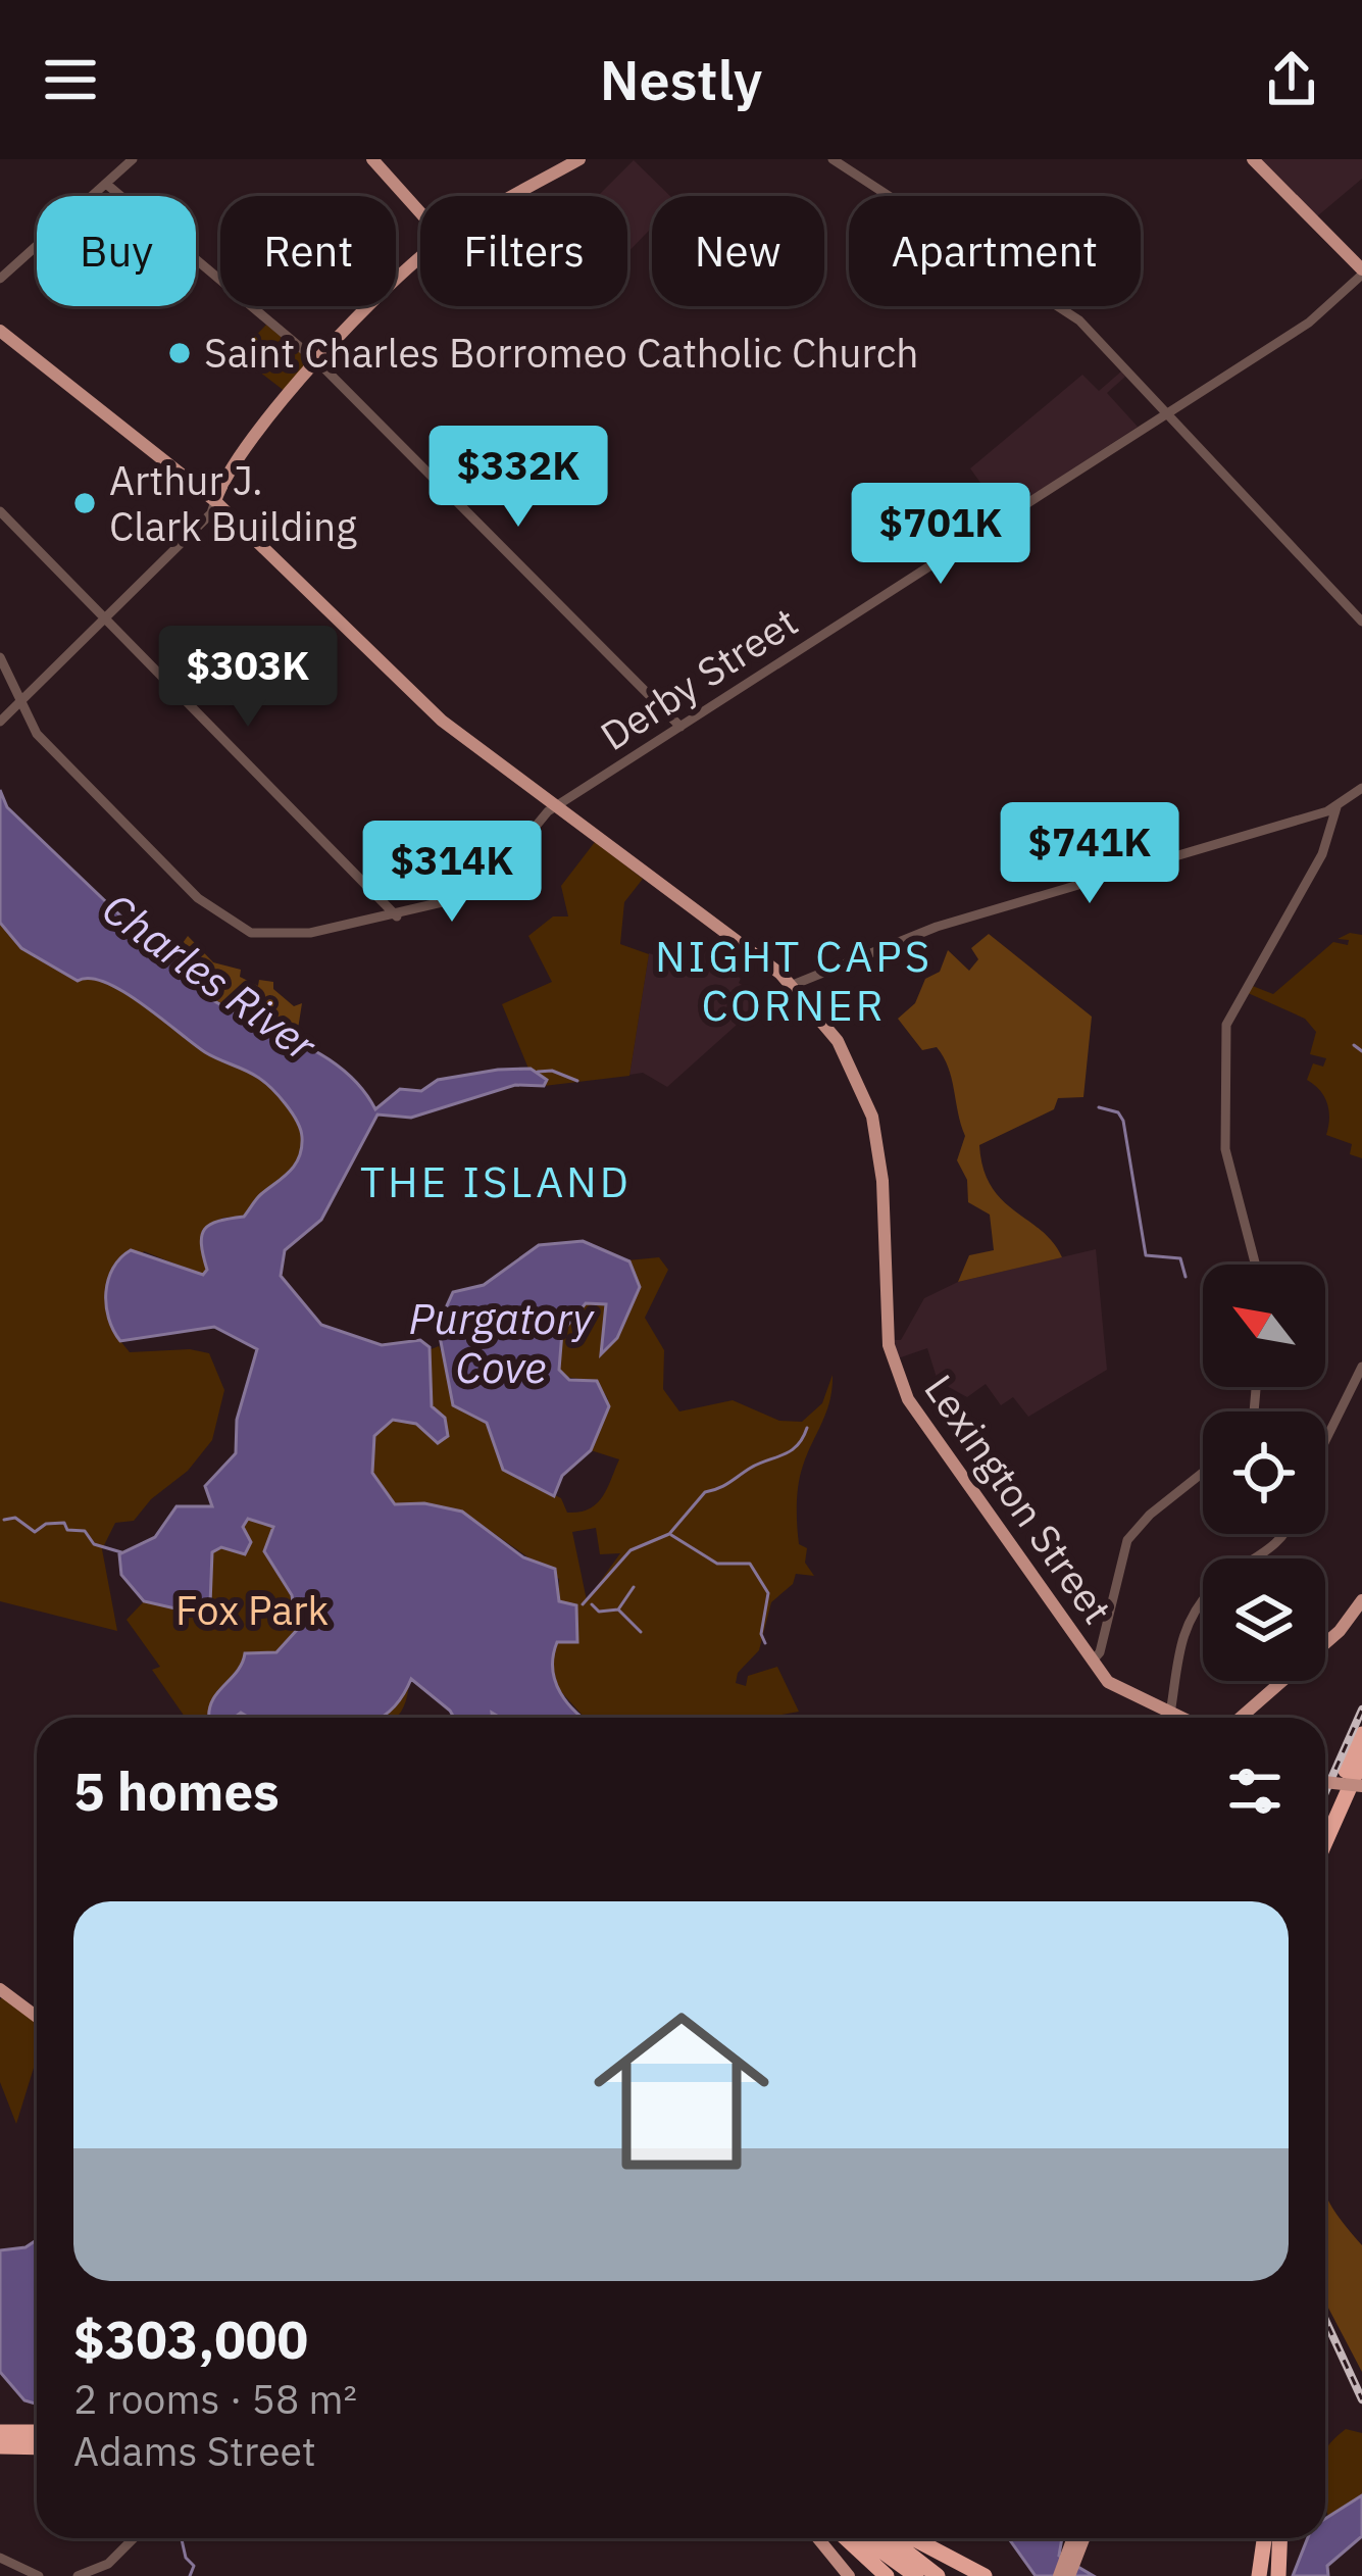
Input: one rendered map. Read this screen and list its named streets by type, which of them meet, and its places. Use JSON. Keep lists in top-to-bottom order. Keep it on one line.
{"streets":{"main road":["Lexington Street"],"street":["Derby Street"]},"crossings":[["Derby Street","Lexington Street"]],"districts":["NIGHT CAPS CORNER","THE ISLAND"],"water":["Charles River","Purgatory Cove"],"parks":["Fox Park"],"places":["Saint Charles Borromeo Catholic Church","Arthur J. Clark Building"],"north":"top left","page":{"header":"Nestly","chip":["Buy","Rent","Filters","New","Apartment"],"price":["$332K","$701K","$303K","$741K","$314K"],"heading":"5 homes","list":[{"name":"$303,000","note":"2 rooms · 58 m² · Adams Street"}]}}
